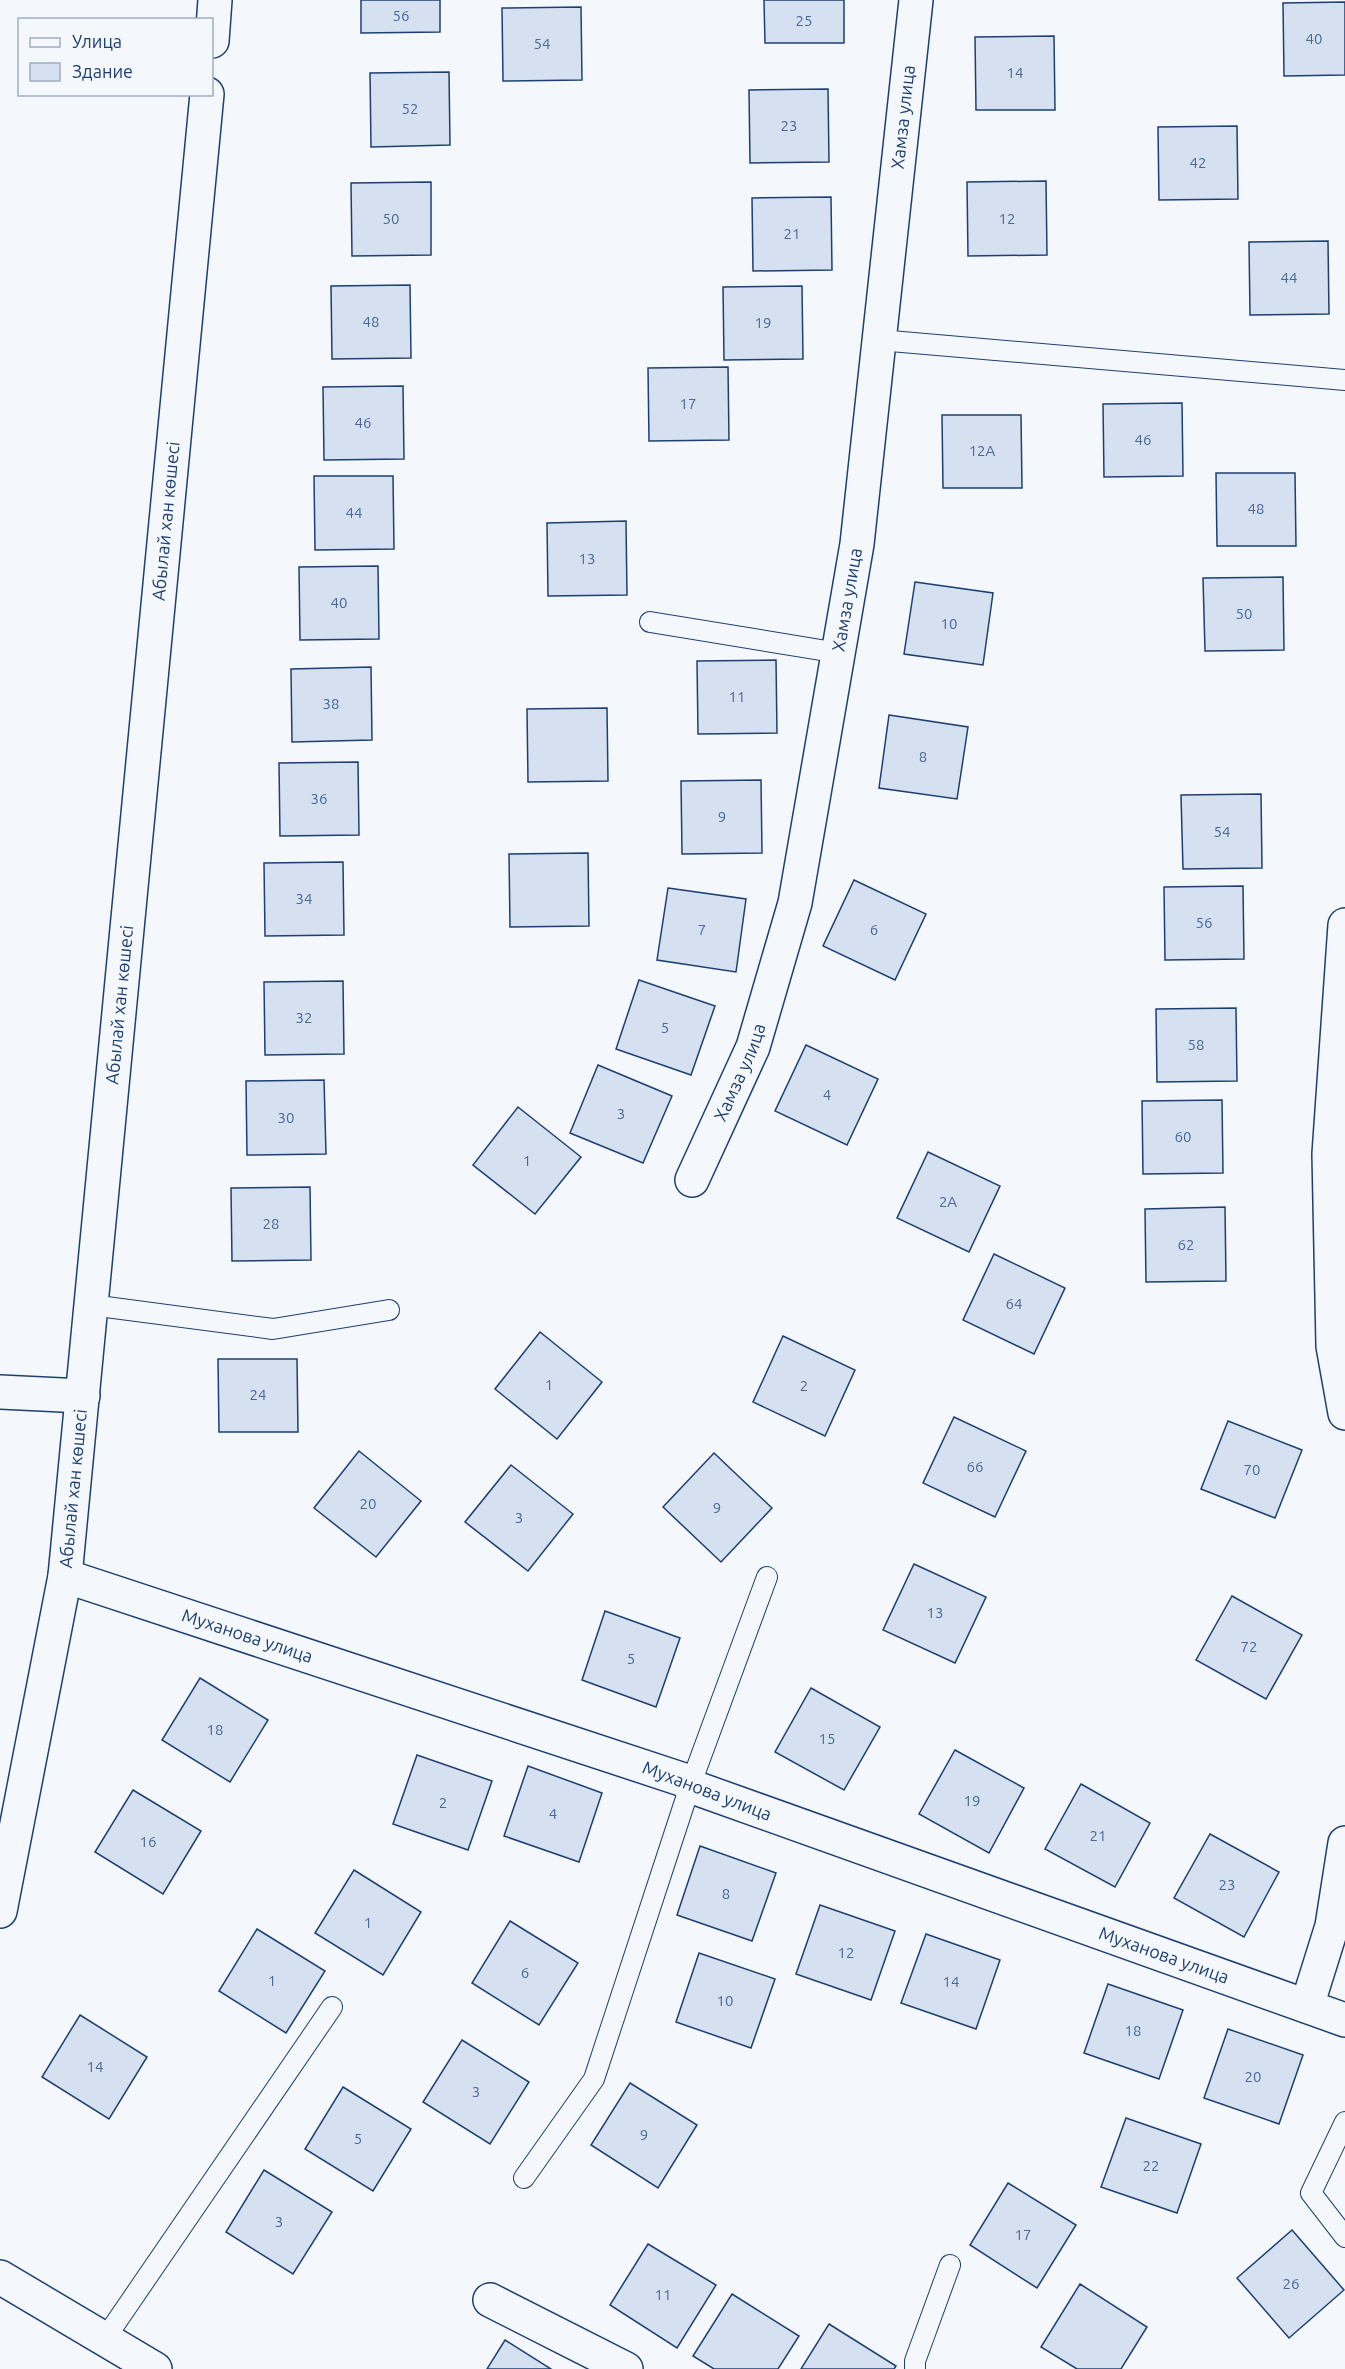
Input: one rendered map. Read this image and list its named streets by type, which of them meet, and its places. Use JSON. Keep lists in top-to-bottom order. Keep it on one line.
{"streets":{"street":["Хамза улица","Абылай хан көшесі","Муханова улица"]},"crossings":[["Абылай хан көшесі","Муханова улица"]],"house_numbers":["56","25","40","54","14","52","23","42","50","12","21","44","48","19","17","46","46","12А","48","44","13","40","50","10","11","38","8","36","9","54","34","56","7","6","32","5","58","4","3","30","60","1","2А","28","62","64","1","2","24","66","70","20","9","3","13","72","5","18","15","19","2","4","21","16","23","8","1","12","6","1","14","10","18","14","20","3","9","5","22","3","17","26","11"],"legend":["Улица","Здание"]}
